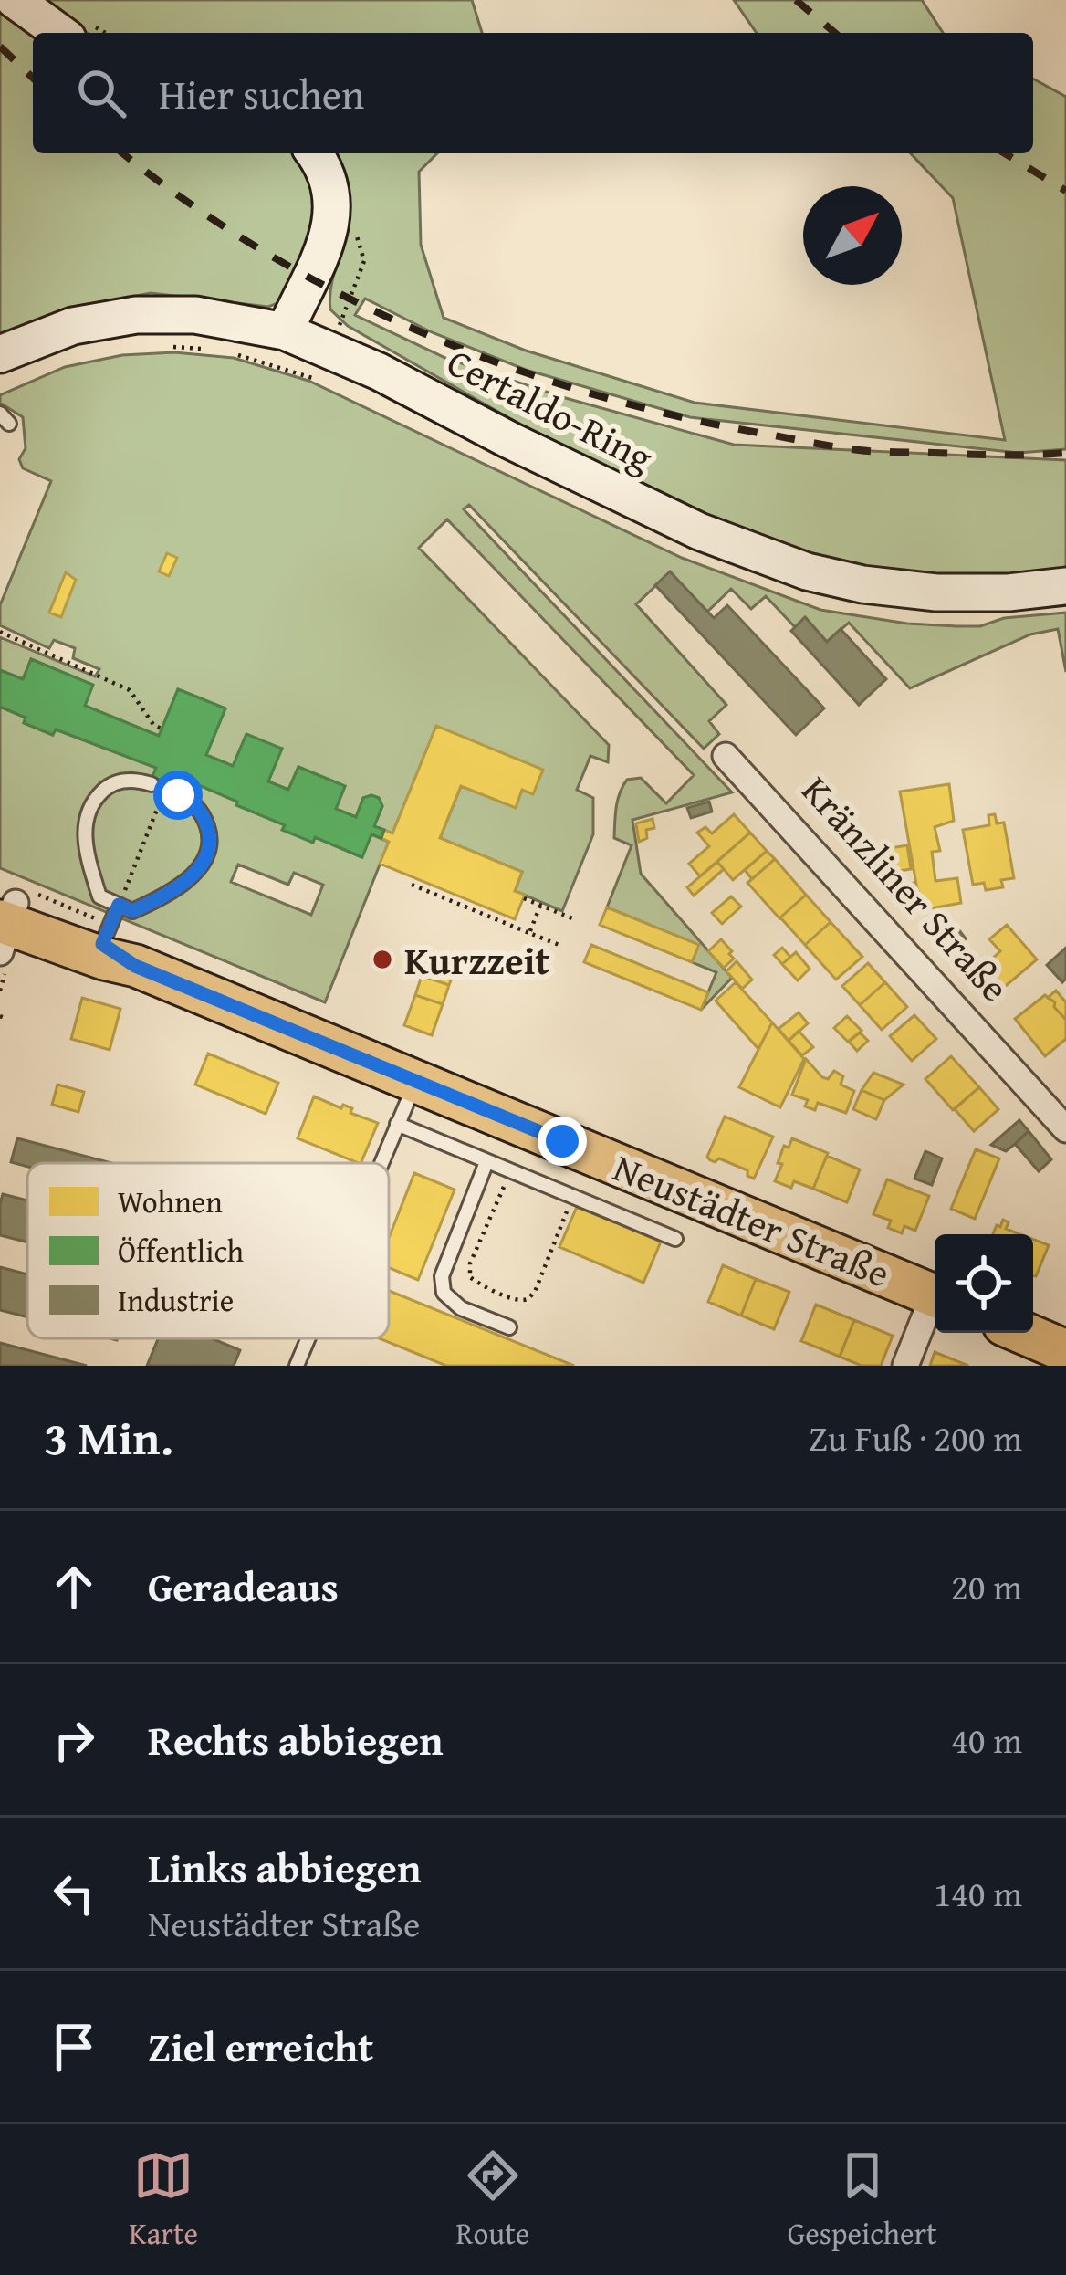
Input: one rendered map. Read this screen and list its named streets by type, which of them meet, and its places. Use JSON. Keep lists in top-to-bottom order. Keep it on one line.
{"streets":{"main road":["Certaldo-Ring","Neustädter Straße"],"street":["Kränzliner Straße"]},"places":["Kurzzeit"],"legend":["Wohnen","Öffentlich","Industrie"],"north":"top right","page":{"search":"Hier suchen","heading":["3 Min.","Zu Fuß · 200 m"],"list":[["Geradeaus","20 m"],["Rechts abbiegen","40 m"],["Links abbiegen","Neustädter Straße","140 m"],"Ziel erreicht"],"nav":["Karte","Route","Gespeichert"]}}
